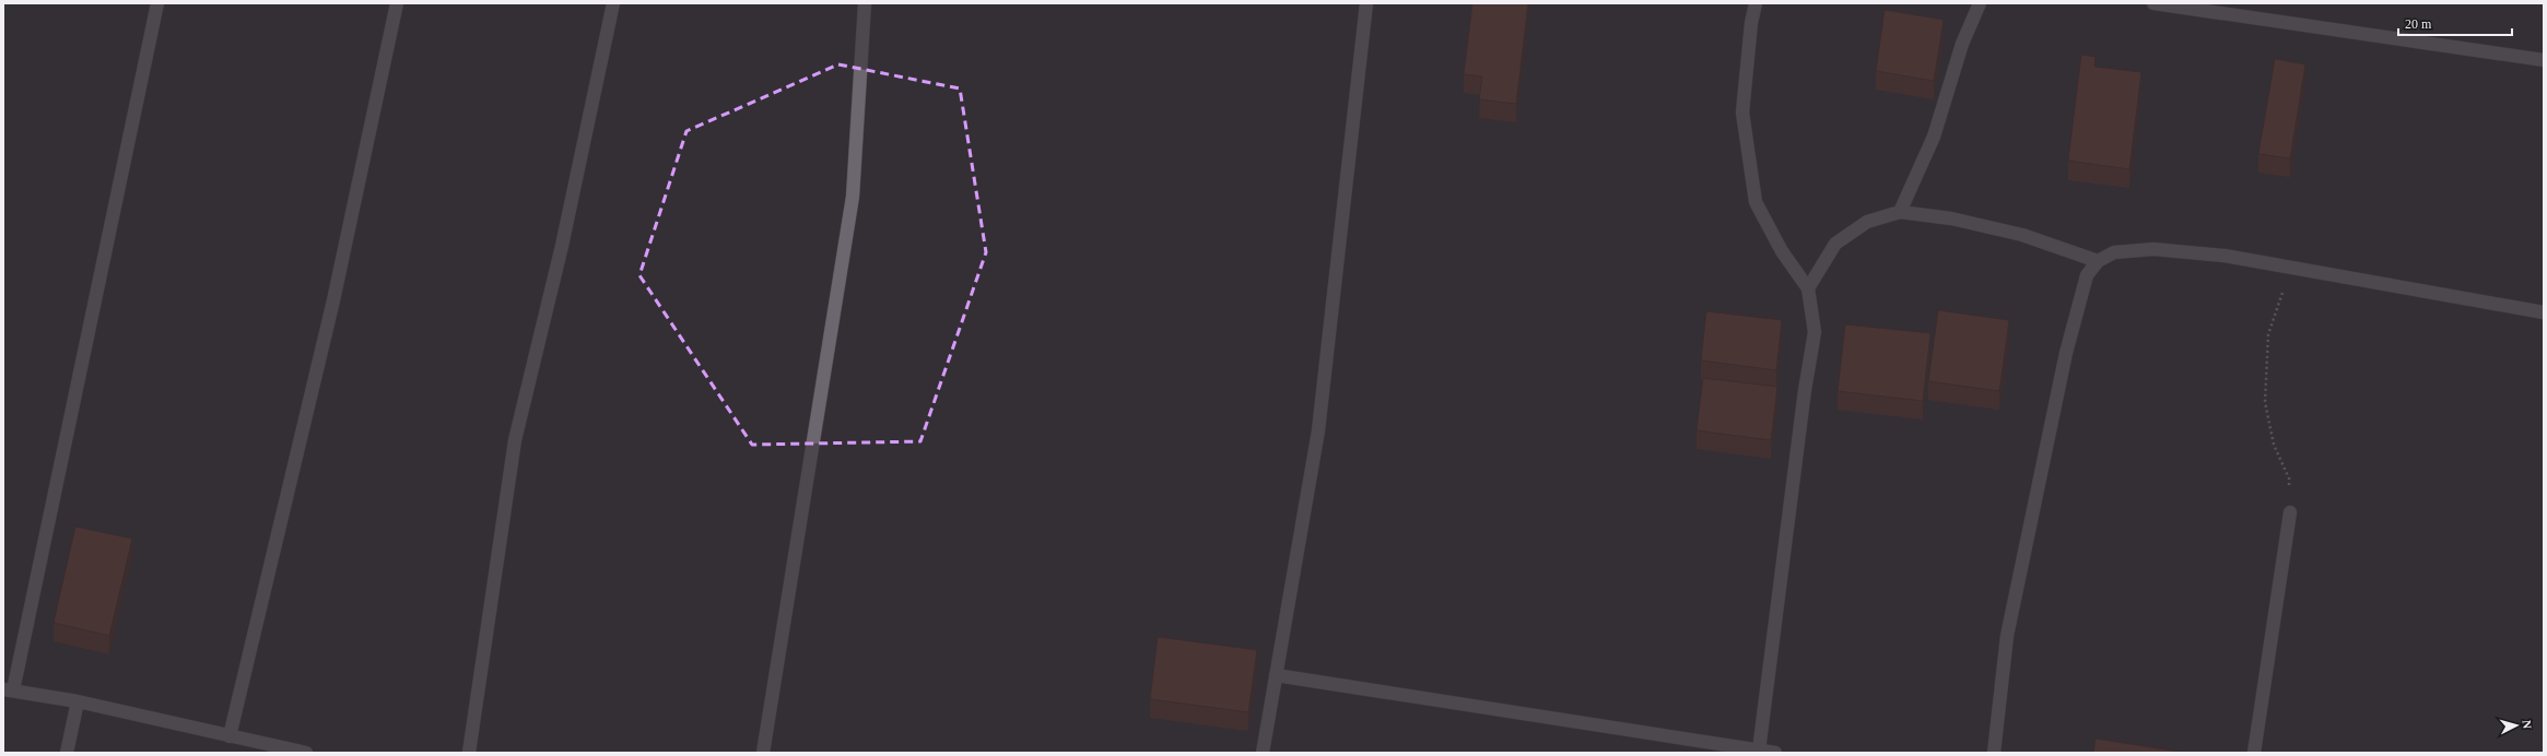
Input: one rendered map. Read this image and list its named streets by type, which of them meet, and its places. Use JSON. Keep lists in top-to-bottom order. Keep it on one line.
{"scale_bar":"20 m","north":"right"}
